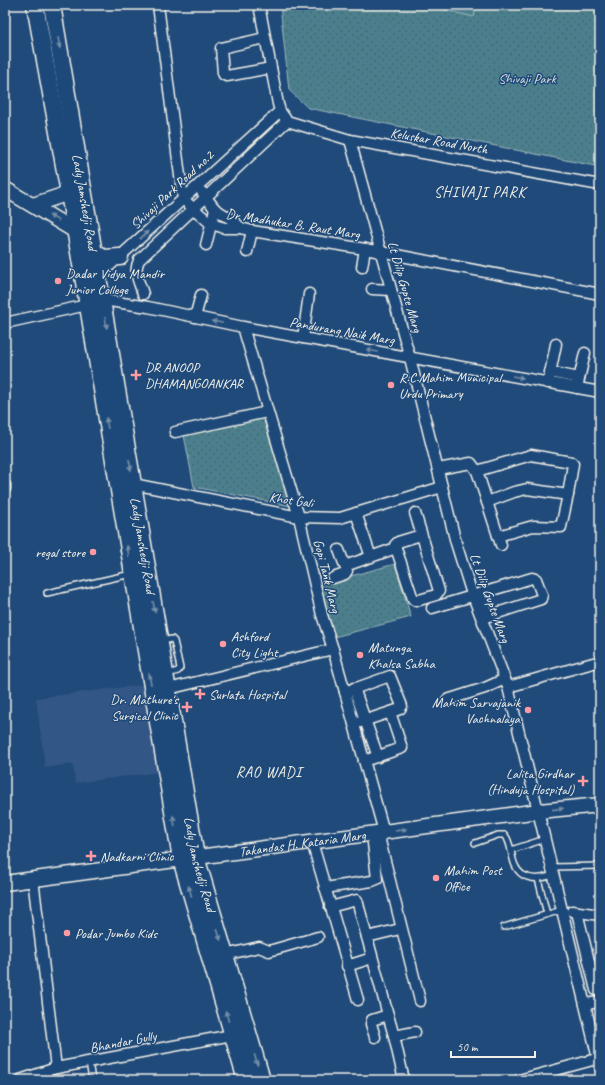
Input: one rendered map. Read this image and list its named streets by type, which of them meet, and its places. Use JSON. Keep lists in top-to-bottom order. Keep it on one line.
{"streets":{"main road":["Lady Jamshedji Road","Takandas H. Kataria Marg"],"street":["Keluskar Road North","Shivaji Park Road no.2","Dr Madhukar B. Raut Marg","Lt Dilip Gupte Marg","Pandurang Naik Marg","Khot Gali","Gopi Tank Marg","Bhandar Gully"]},"crossings":[["Keluskar Road North","Lt Dilip Gupte Marg"],["Shivaji Park Road no.2","Lady Jamshedji Road"],["Shivaji Park Road no.2","Dr Madhukar B. Raut Marg"],["Lady Jamshedji Road","Pandurang Naik Marg"],["Lady Jamshedji Road","Khot Gali"],["Lady Jamshedji Road","Takandas H. Kataria Marg"],["Lady Jamshedji Road","Bhandar Gully"],["Dr Madhukar B. Raut Marg","Lt Dilip Gupte Marg"],["Lt Dilip Gupte Marg","Pandurang Naik Marg"],["Lt Dilip Gupte Marg","Khot Gali"],["Lt Dilip Gupte Marg","Takandas H. Kataria Marg"],["Pandurang Naik Marg","Gopi Tank Marg"],["Khot Gali","Gopi Tank Marg"],["Gopi Tank Marg","Takandas H. Kataria Marg"]],"one_way":["Takandas H. Kataria Marg"],"districts":["SHIVAJI PARK","RAO WADI"],"parks":["Shivaji Park"],"places":{"other":["Dadar Vidya Mandir Junior College","R.C.Mahim Municipal Urdu Primary","regal store","Ashford City Light","Matunga Khalsa Sabha","Mahim Sarvajanik Vachnalaya","Mahim Post Office","Podar Jumbo Kids"],"health":["DR ANOOP DHAMANGOANKAR","Surlata Hospital","Dr. Mathure's Surgical Clinic","Lalita Girdhar (Hinduja Hospital)","Nadkarni Clinic"]},"scale_bar":"50 m"}
